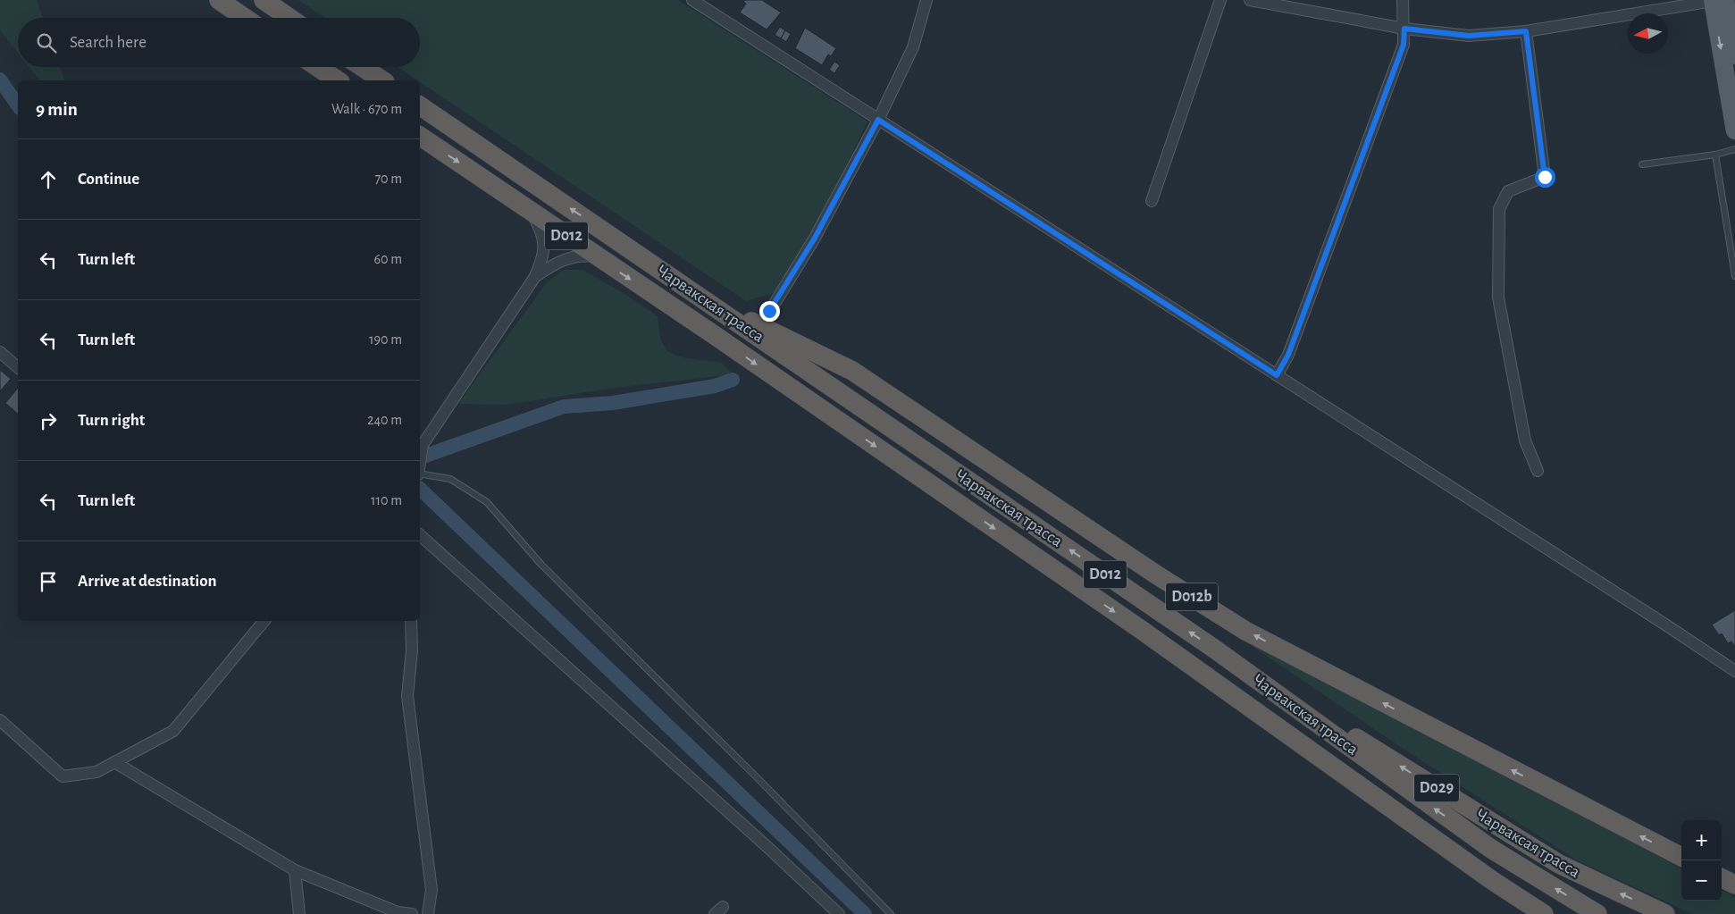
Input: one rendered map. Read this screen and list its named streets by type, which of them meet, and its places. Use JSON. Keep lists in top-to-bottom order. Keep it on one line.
{"streets":{"highway":["D012","Чарвакская трасса","D012b","D029","Чарваксая трасса"]},"crossings":[["Чарвакская трасса","D012b"],["Чарвакская трасса","Чарваксая трасса"]],"north":"left","page":{"search":"Search here","heading":["9 min","Walk · 670 m"],"list":[["Continue","70 m"],["Turn left","60 m"],["Turn left","190 m"],["Turn right","240 m"],["Turn left","110 m"],"Arrive at destination"],"map_buttons":["+","−"]}}
